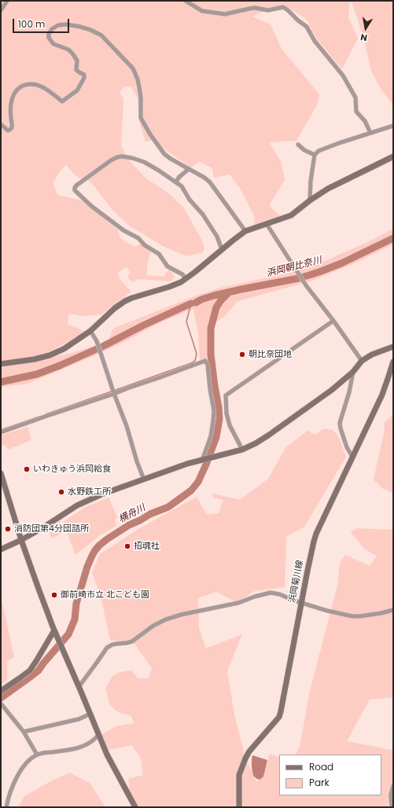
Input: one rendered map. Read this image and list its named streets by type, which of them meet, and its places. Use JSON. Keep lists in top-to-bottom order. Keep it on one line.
{"streets":{"street":["浜岡菊川線"]},"water":["浜岡朝比奈川","横舟川"],"places":["朝比奈団地","いわきゅう浜岡給食","水野鉄工所","消防団第4分団詰所","招魂社","御前崎市立 北こども園"],"legend":["Road","Park"],"scale_bar":"100 m","north":"bottom"}
